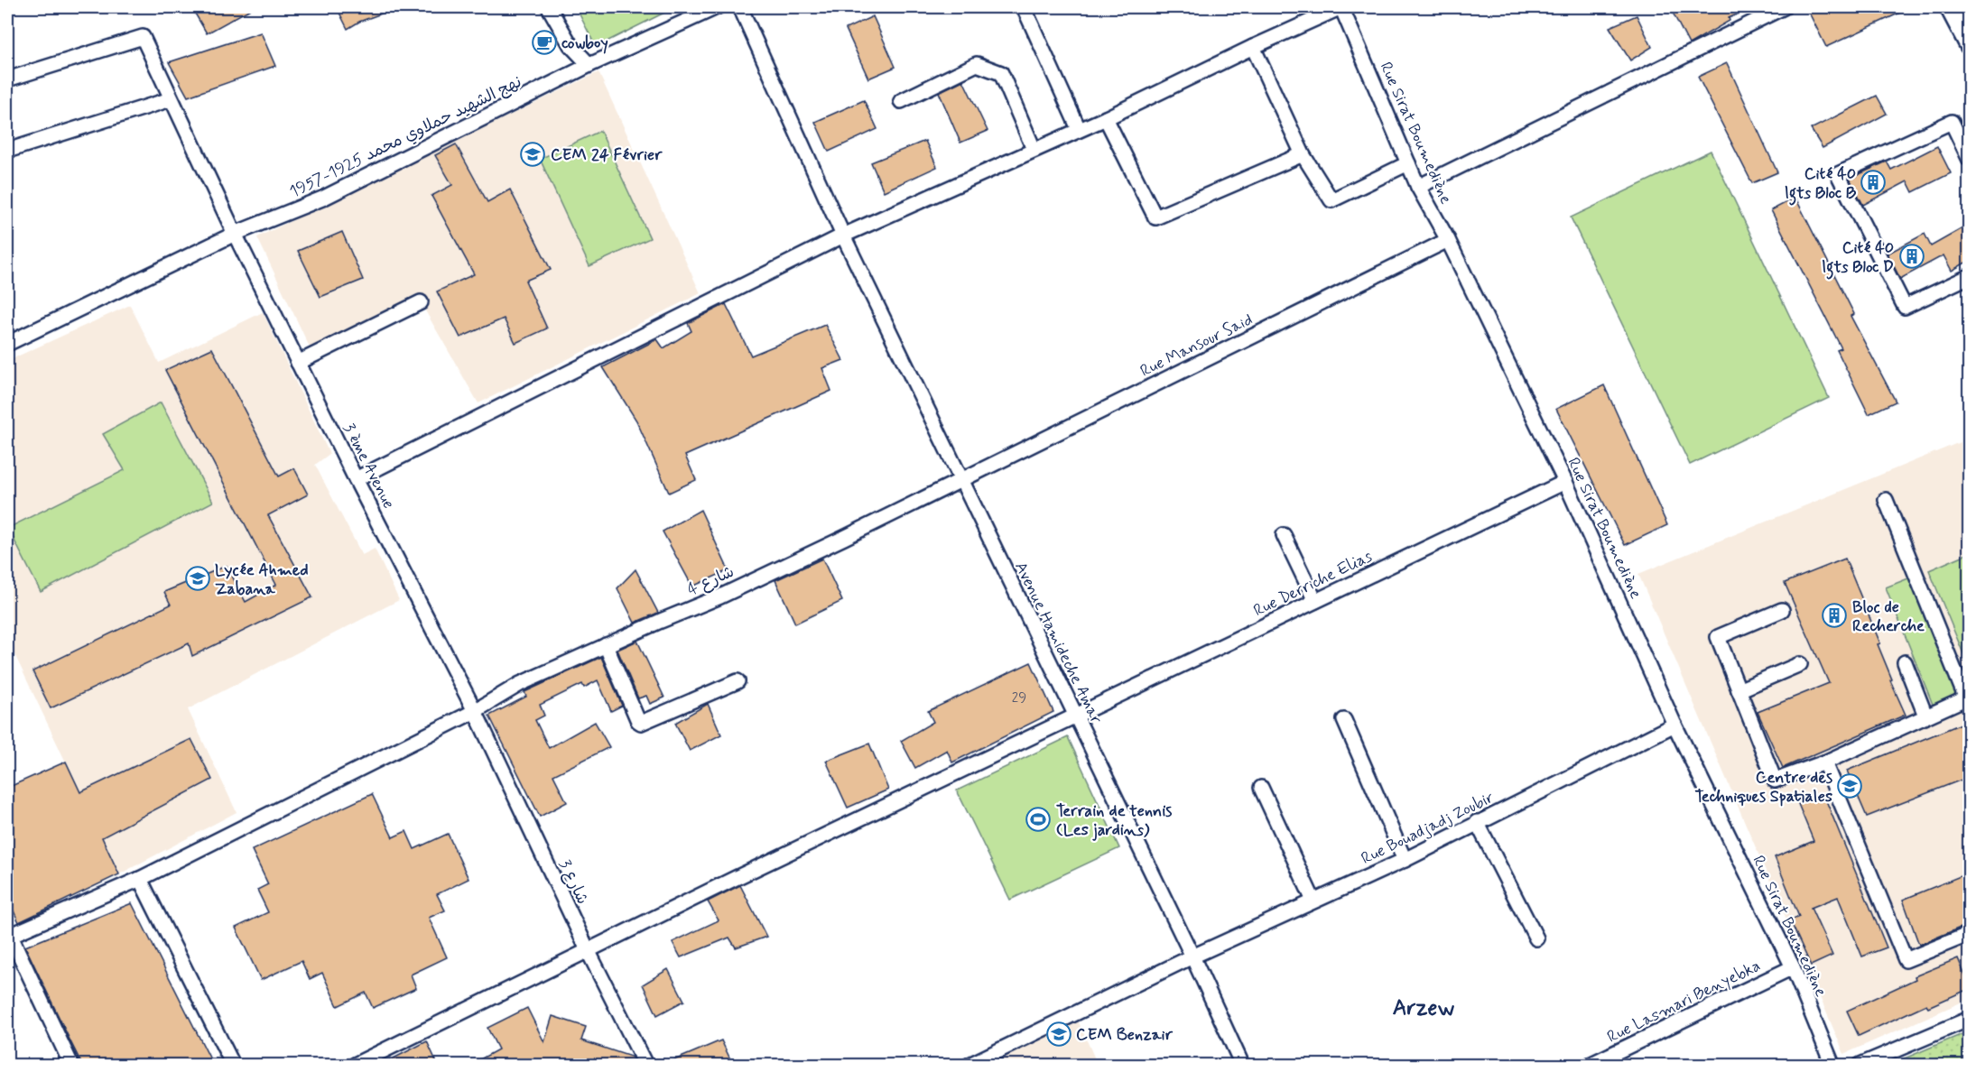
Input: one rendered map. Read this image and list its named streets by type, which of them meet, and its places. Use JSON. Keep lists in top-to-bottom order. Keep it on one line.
{"streets":{"street":["Rue Sirat Boumediène","نهج الشهيد حملاوي محمد 1925-1957","Rue Mansour Said","3 ème Avenue","شارع 4","Rue Derriche Elias","Avenue Hamideche Amar","Rue Bouadjadj Zoubir","شارع 3","Rue Lasmari Benyebka"]},"crossings":[["Rue Sirat Boumediène","Rue Mansour Said"],["Rue Sirat Boumediène","Rue Derriche Elias"],["Rue Sirat Boumediène","Rue Bouadjadj Zoubir"],["Rue Sirat Boumediène","Rue Lasmari Benyebka"],["نهج الشهيد حملاوي محمد 1925-1957","3 ème Avenue"],["Rue Mansour Said","شارع 4"],["Rue Mansour Said","Avenue Hamideche Amar"],["3 ème Avenue","شارع 4"],["3 ème Avenue","شارع 3"],["شارع 4","Avenue Hamideche Amar"],["شارع 4","شارع 3"],["Rue Derriche Elias","Avenue Hamideche Amar"],["Rue Derriche Elias","شارع 3"],["Avenue Hamideche Amar","Rue Bouadjadj Zoubir"]],"districts":["Arzew"],"places":{"cafe":["cowboy"],"school or university":["CEM 24 Février","Lycée Ahmed Zabana","Centre des Techniques Spatiales","CEM Benzair"],"building":["Cité 40 lgts Bloc B","Cité 40 lgts Bloc D","Bloc de Recherche"],"sports":["Terrain de tennis (Les jardins)"]},"house_numbers":["29"]}
